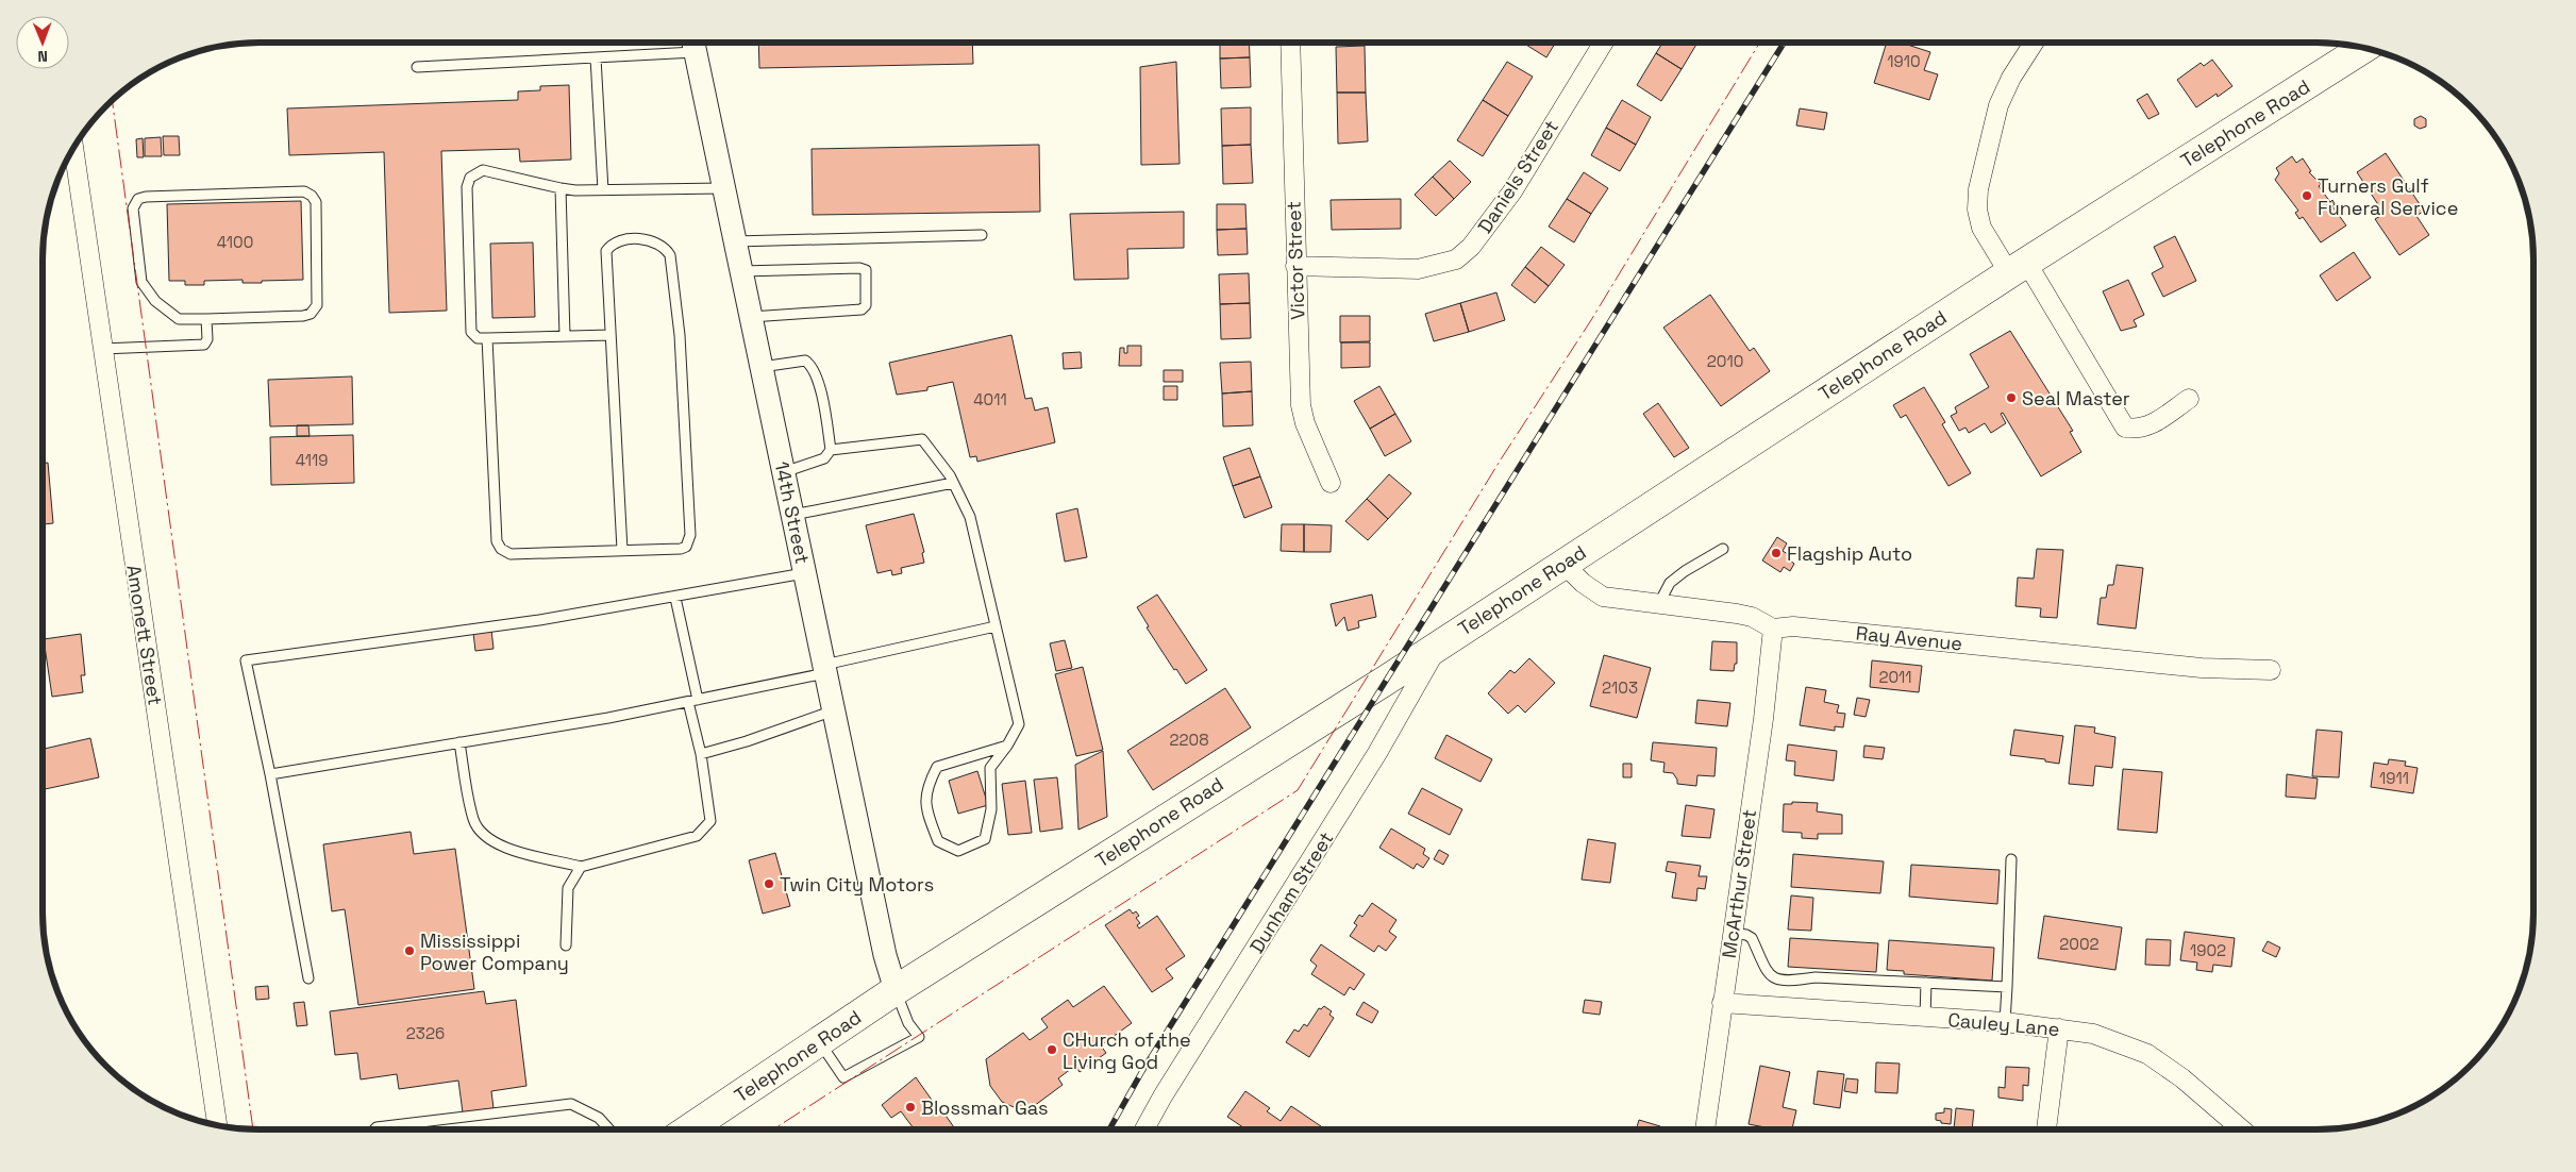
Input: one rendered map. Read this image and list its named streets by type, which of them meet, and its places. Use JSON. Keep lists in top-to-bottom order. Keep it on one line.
{"streets":{"main road":["Telephone Road"],"street":["Daniels Street","Victor Street","14th Street","Amonett Street","Ray Avenue","McArthur Street","Dunham Street","Cauley Lane"]},"crossings":[["Telephone Road","14th Street"],["Telephone Road","Dunham Street"],["Daniels Street","Victor Street"],["Ray Avenue","McArthur Street"],["McArthur Street","Cauley Lane"]],"places":["Turners Gulf Funeral Service","Seal Master","Flagship Auto","Twin City Motors","Mississippi Power Company","CHurch of the Living God","Blossman Gas"],"house_numbers":["1910","4100","2010","4011","4119","2011","2103","2208","1911","2002","1902","2326"],"north":"bottom"}
